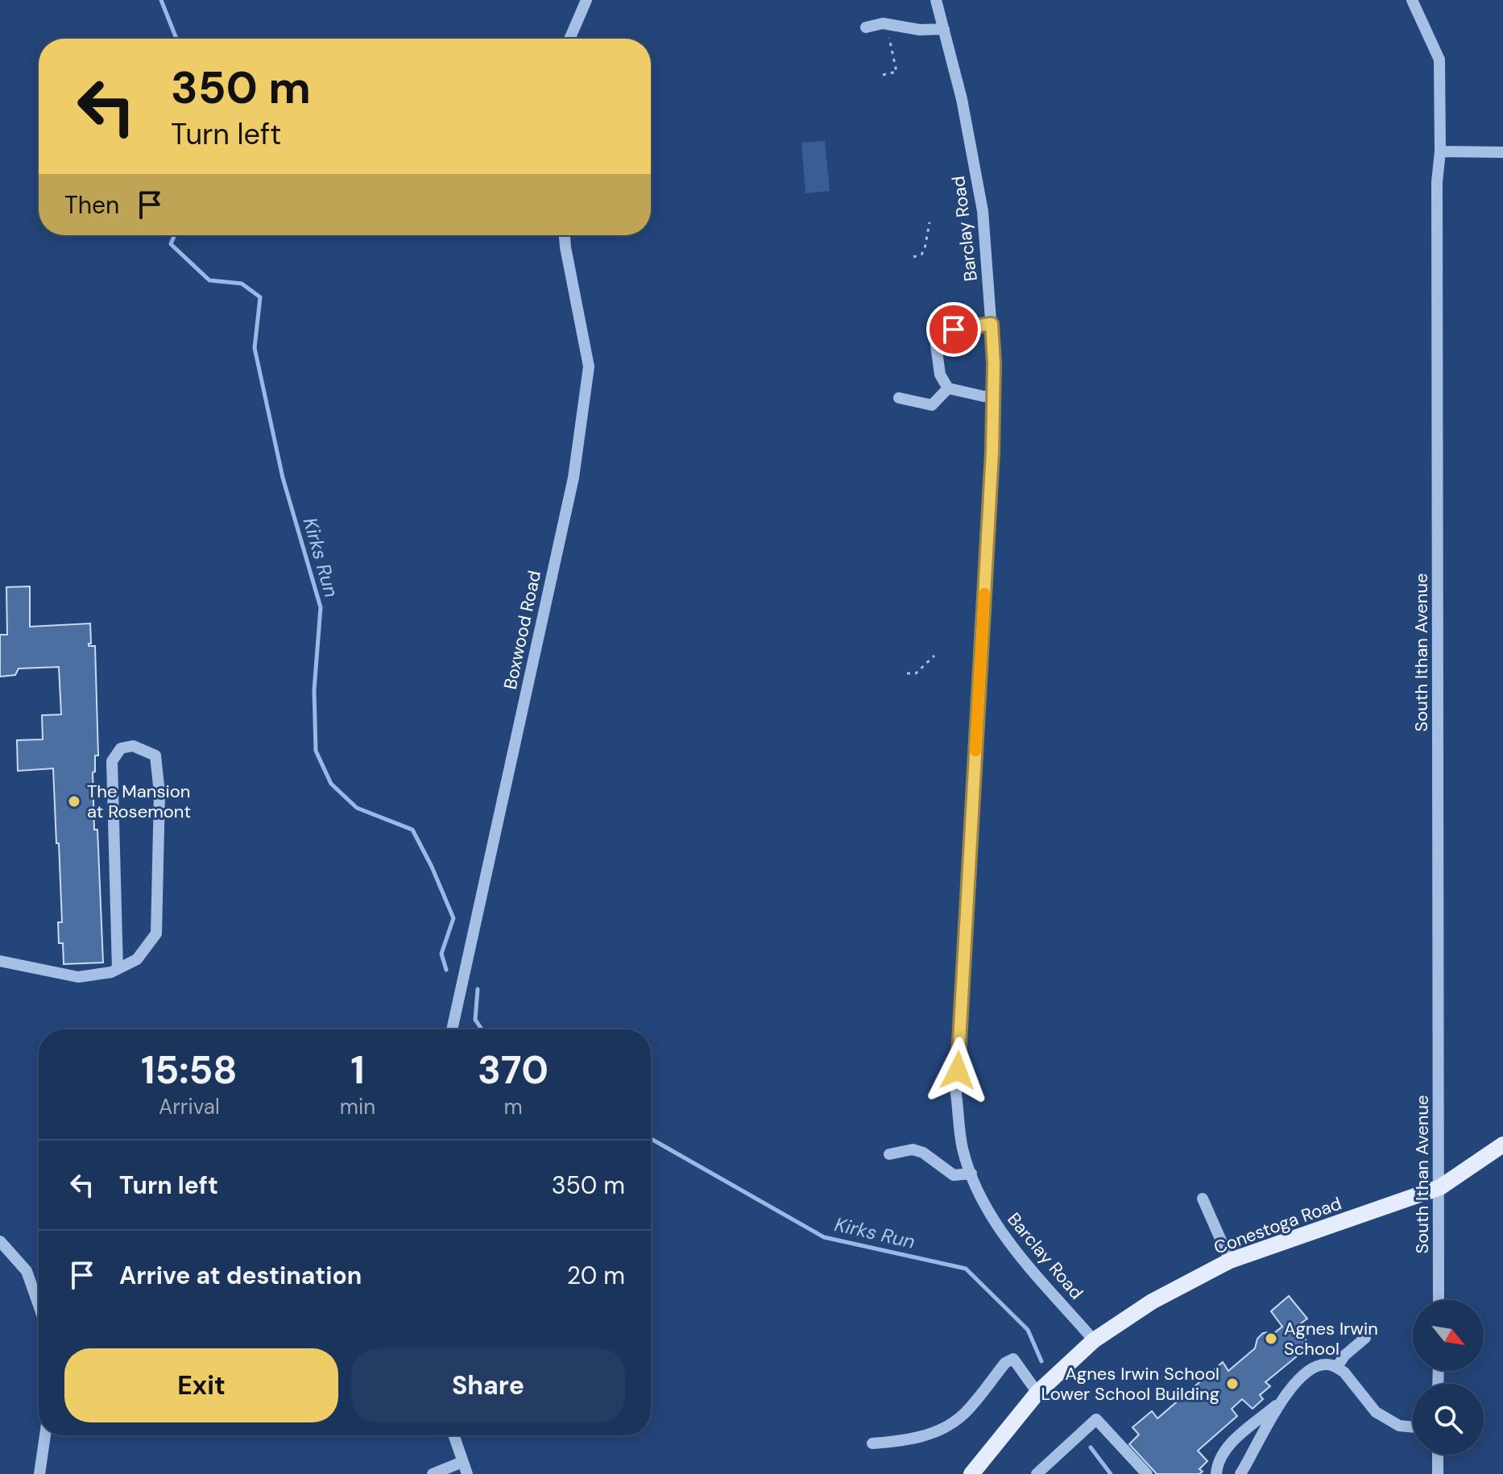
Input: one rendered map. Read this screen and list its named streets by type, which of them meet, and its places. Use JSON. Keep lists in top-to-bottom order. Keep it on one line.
{"streets":{"main road":["Conestoga Road"],"street":["Barclay Road","Boxwood Road","South Ithan Avenue"]},"crossings":[["Barclay Road","Conestoga Road"],["South Ithan Avenue","Conestoga Road"]],"water":["Kirks Run"],"places":["The Mansion at Rosemont","Agnes Irwin School","Agnes Irwin School Lower School Building"],"north":"bottom right","page":{"turn":["350 m","Turn left"],"then":"Then","eta":["15:58","Arrival","1","min","370","m"],"list":[{"name":"Turn left","value":"350 m"},{"name":"Arrive at destination","value":"20 m"}],"buttons":["Exit","Share"]}}
